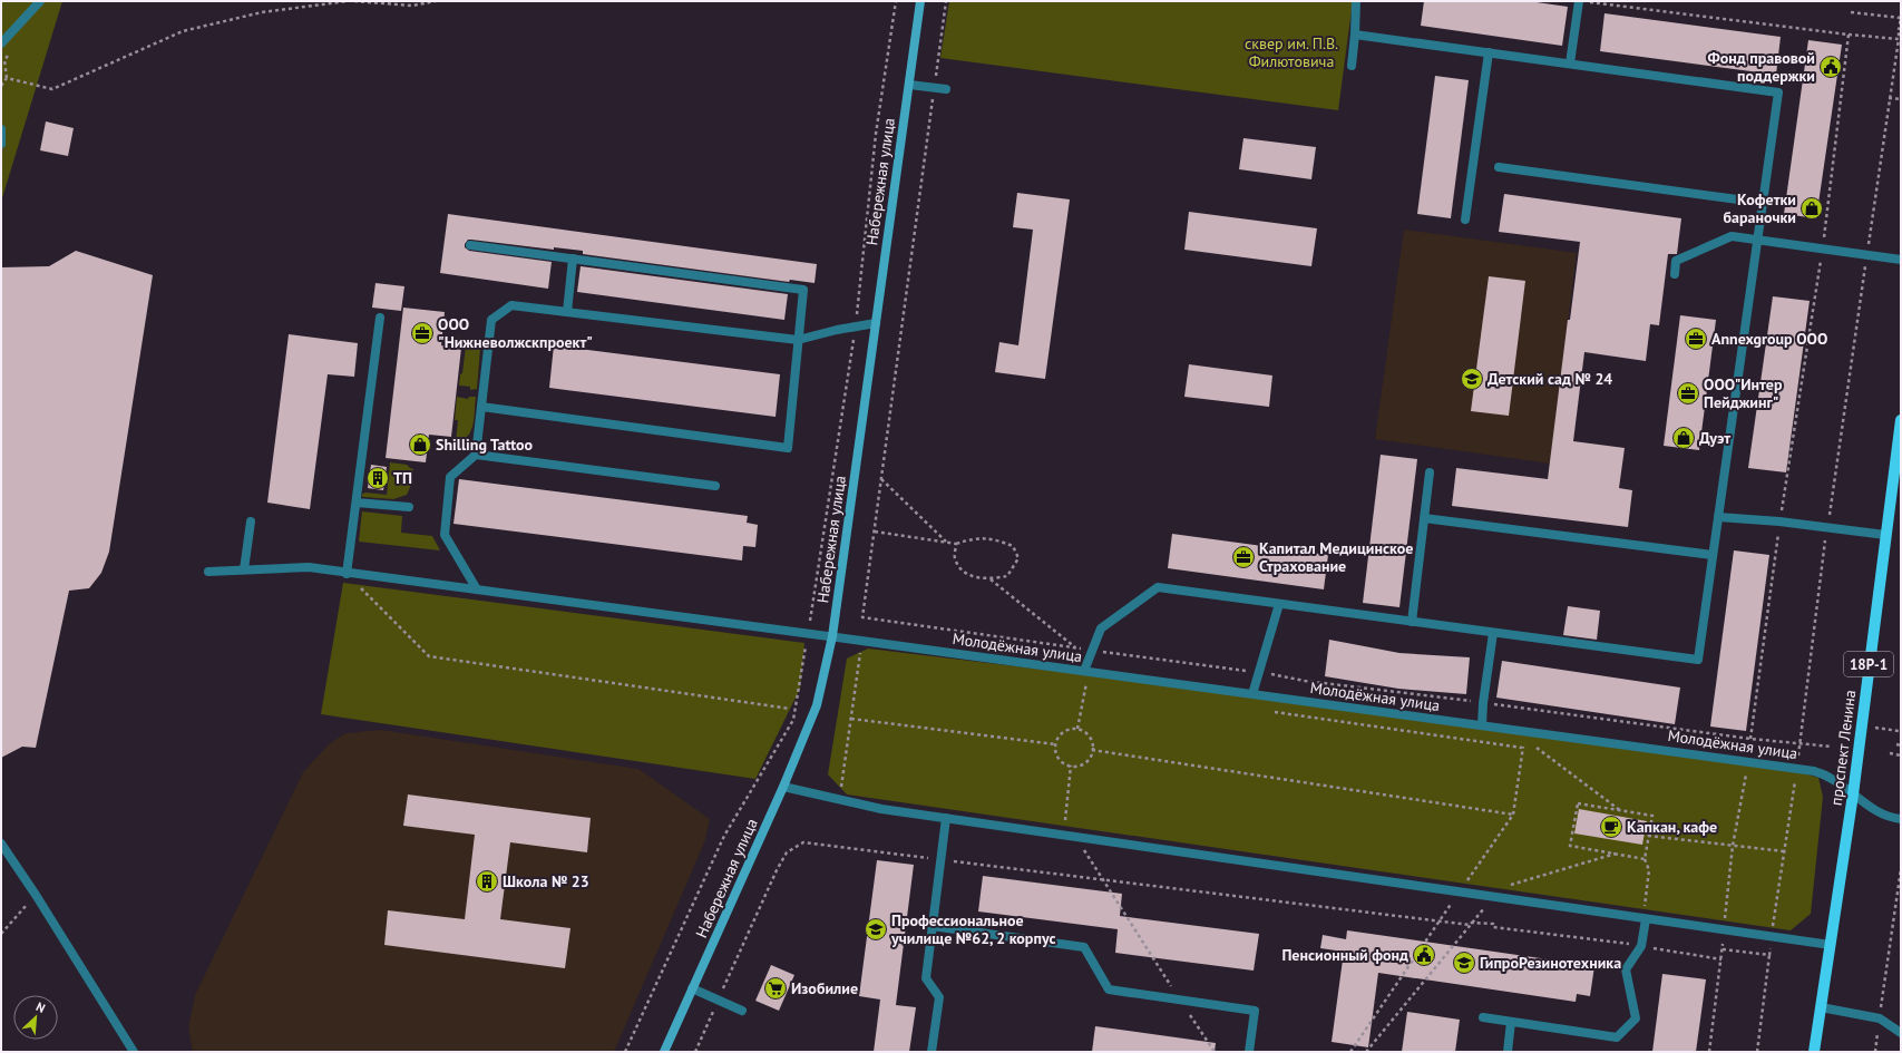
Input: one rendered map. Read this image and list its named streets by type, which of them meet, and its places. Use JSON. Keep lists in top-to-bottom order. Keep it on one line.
{"streets":{"main road":["18Р-1","проспект Ленина"],"street":["Набережная улица","Молодёжная улица"]},"crossings":[["Набережная улица","Молодёжная улица"],["Молодёжная улица","проспект Ленина"]],"parks":["сквер им. П.В. Филютовича"],"places":{"public building":["Фонд правовой поддержки","Пенсионный фонд"],"shop":["Кофетки бараночки","Дуэт","Shilling Tattoo"],"office":["ООО \"Нижневолжскпроект\"","Annexgroup ООО","ООО\"Интер Пейджинг\"","Капитал Медицинское Страхование"],"school or university":["Детский сад № 24","Профессиональное училище №62, 2 корпус","ГипроРезинотехника"],"building":["ТП","Школа № 23"],"cafe":["Капкан, кафе"],"supermarket":["Изобилие"]},"north":"top right"}
